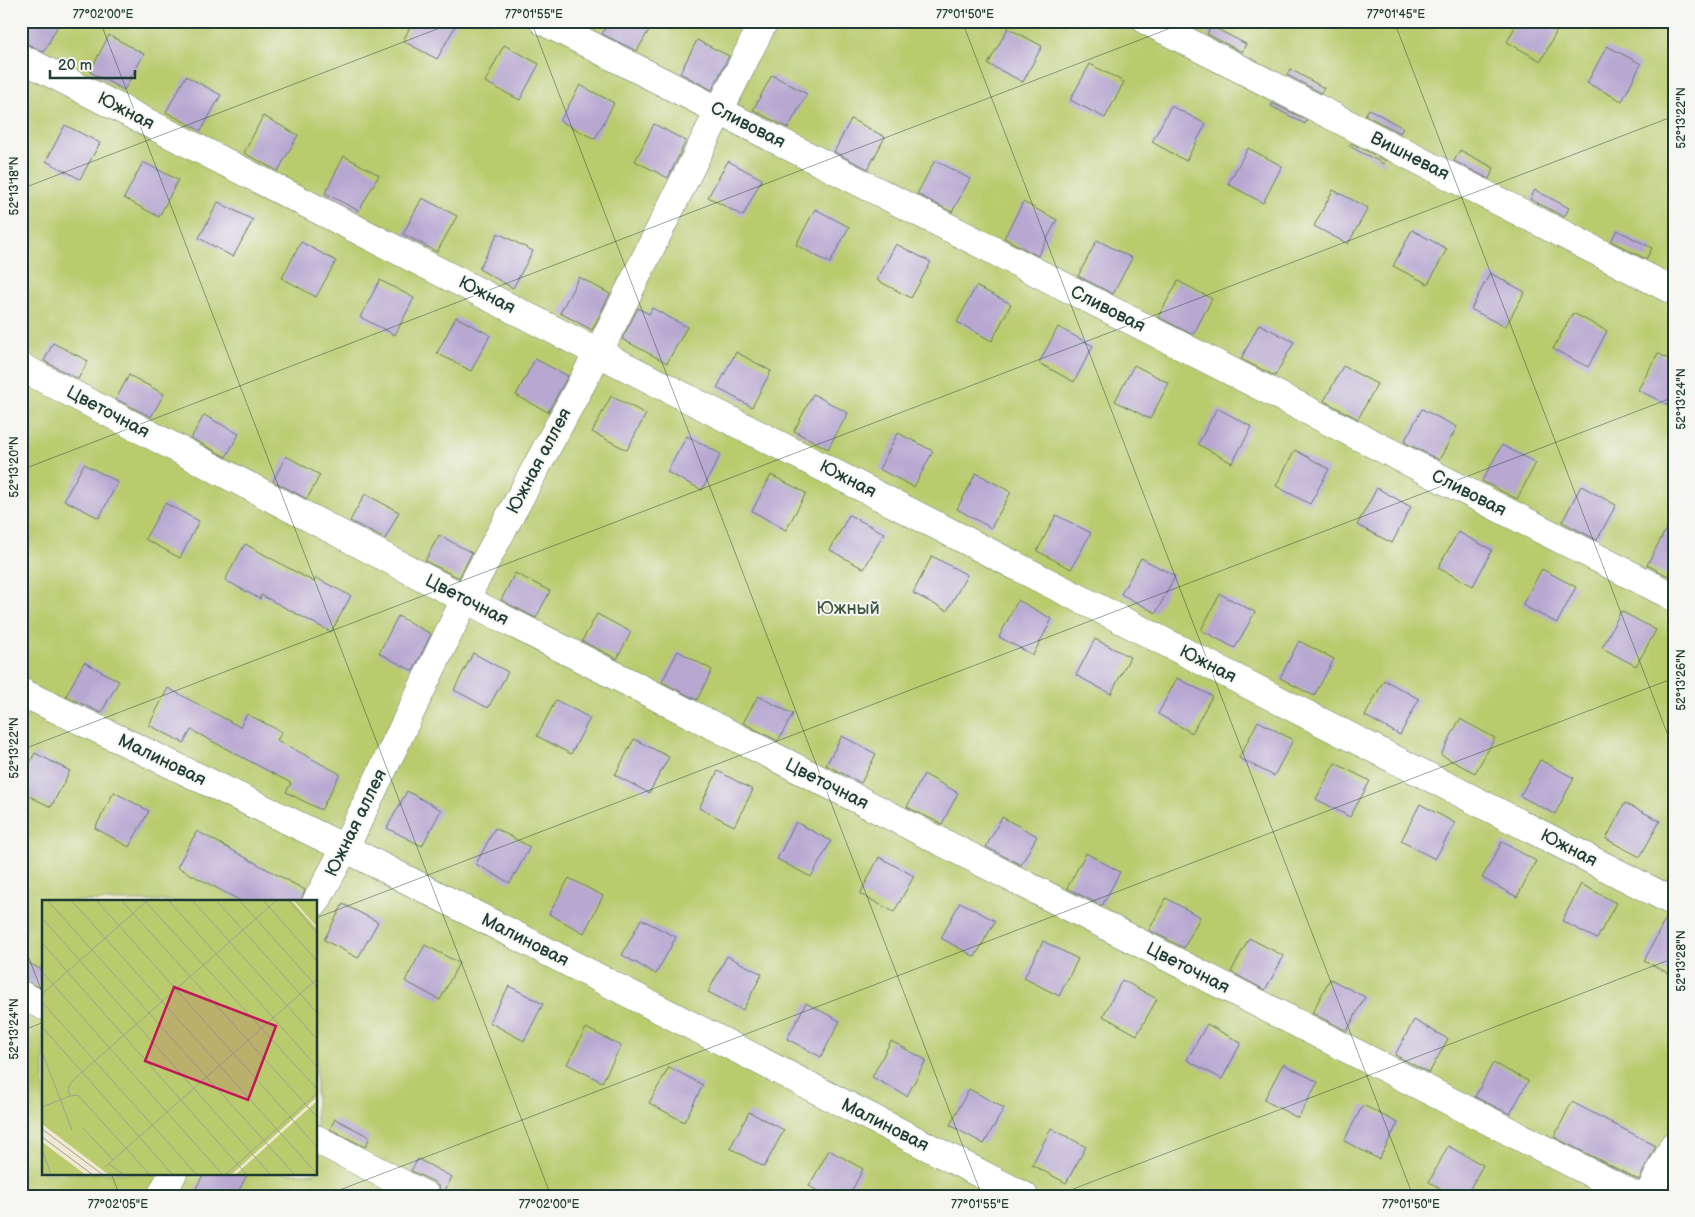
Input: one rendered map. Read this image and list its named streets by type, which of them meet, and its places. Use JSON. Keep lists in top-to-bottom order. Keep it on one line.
{"streets":{"street":["Южная","Сливовая","Вишневая","Цветочная","Южная аллея","Малиновая"]},"crossings":[["Южная","Южная аллея"],["Сливовая","Южная аллея"],["Цветочная","Южная аллея"],["Южная аллея","Малиновая"]],"parks":["Южный"],"scale_bar":"20 m","coordinates":["77°02'00\"E","77°01'55\"E","77°01'50\"E","77°01'45\"E","52°13'22\"N","52°13'18\"N","52°13'24\"N","52°13'20\"N","52°13'26\"N","52°13'28\"N","77°02'05\"E"]}
